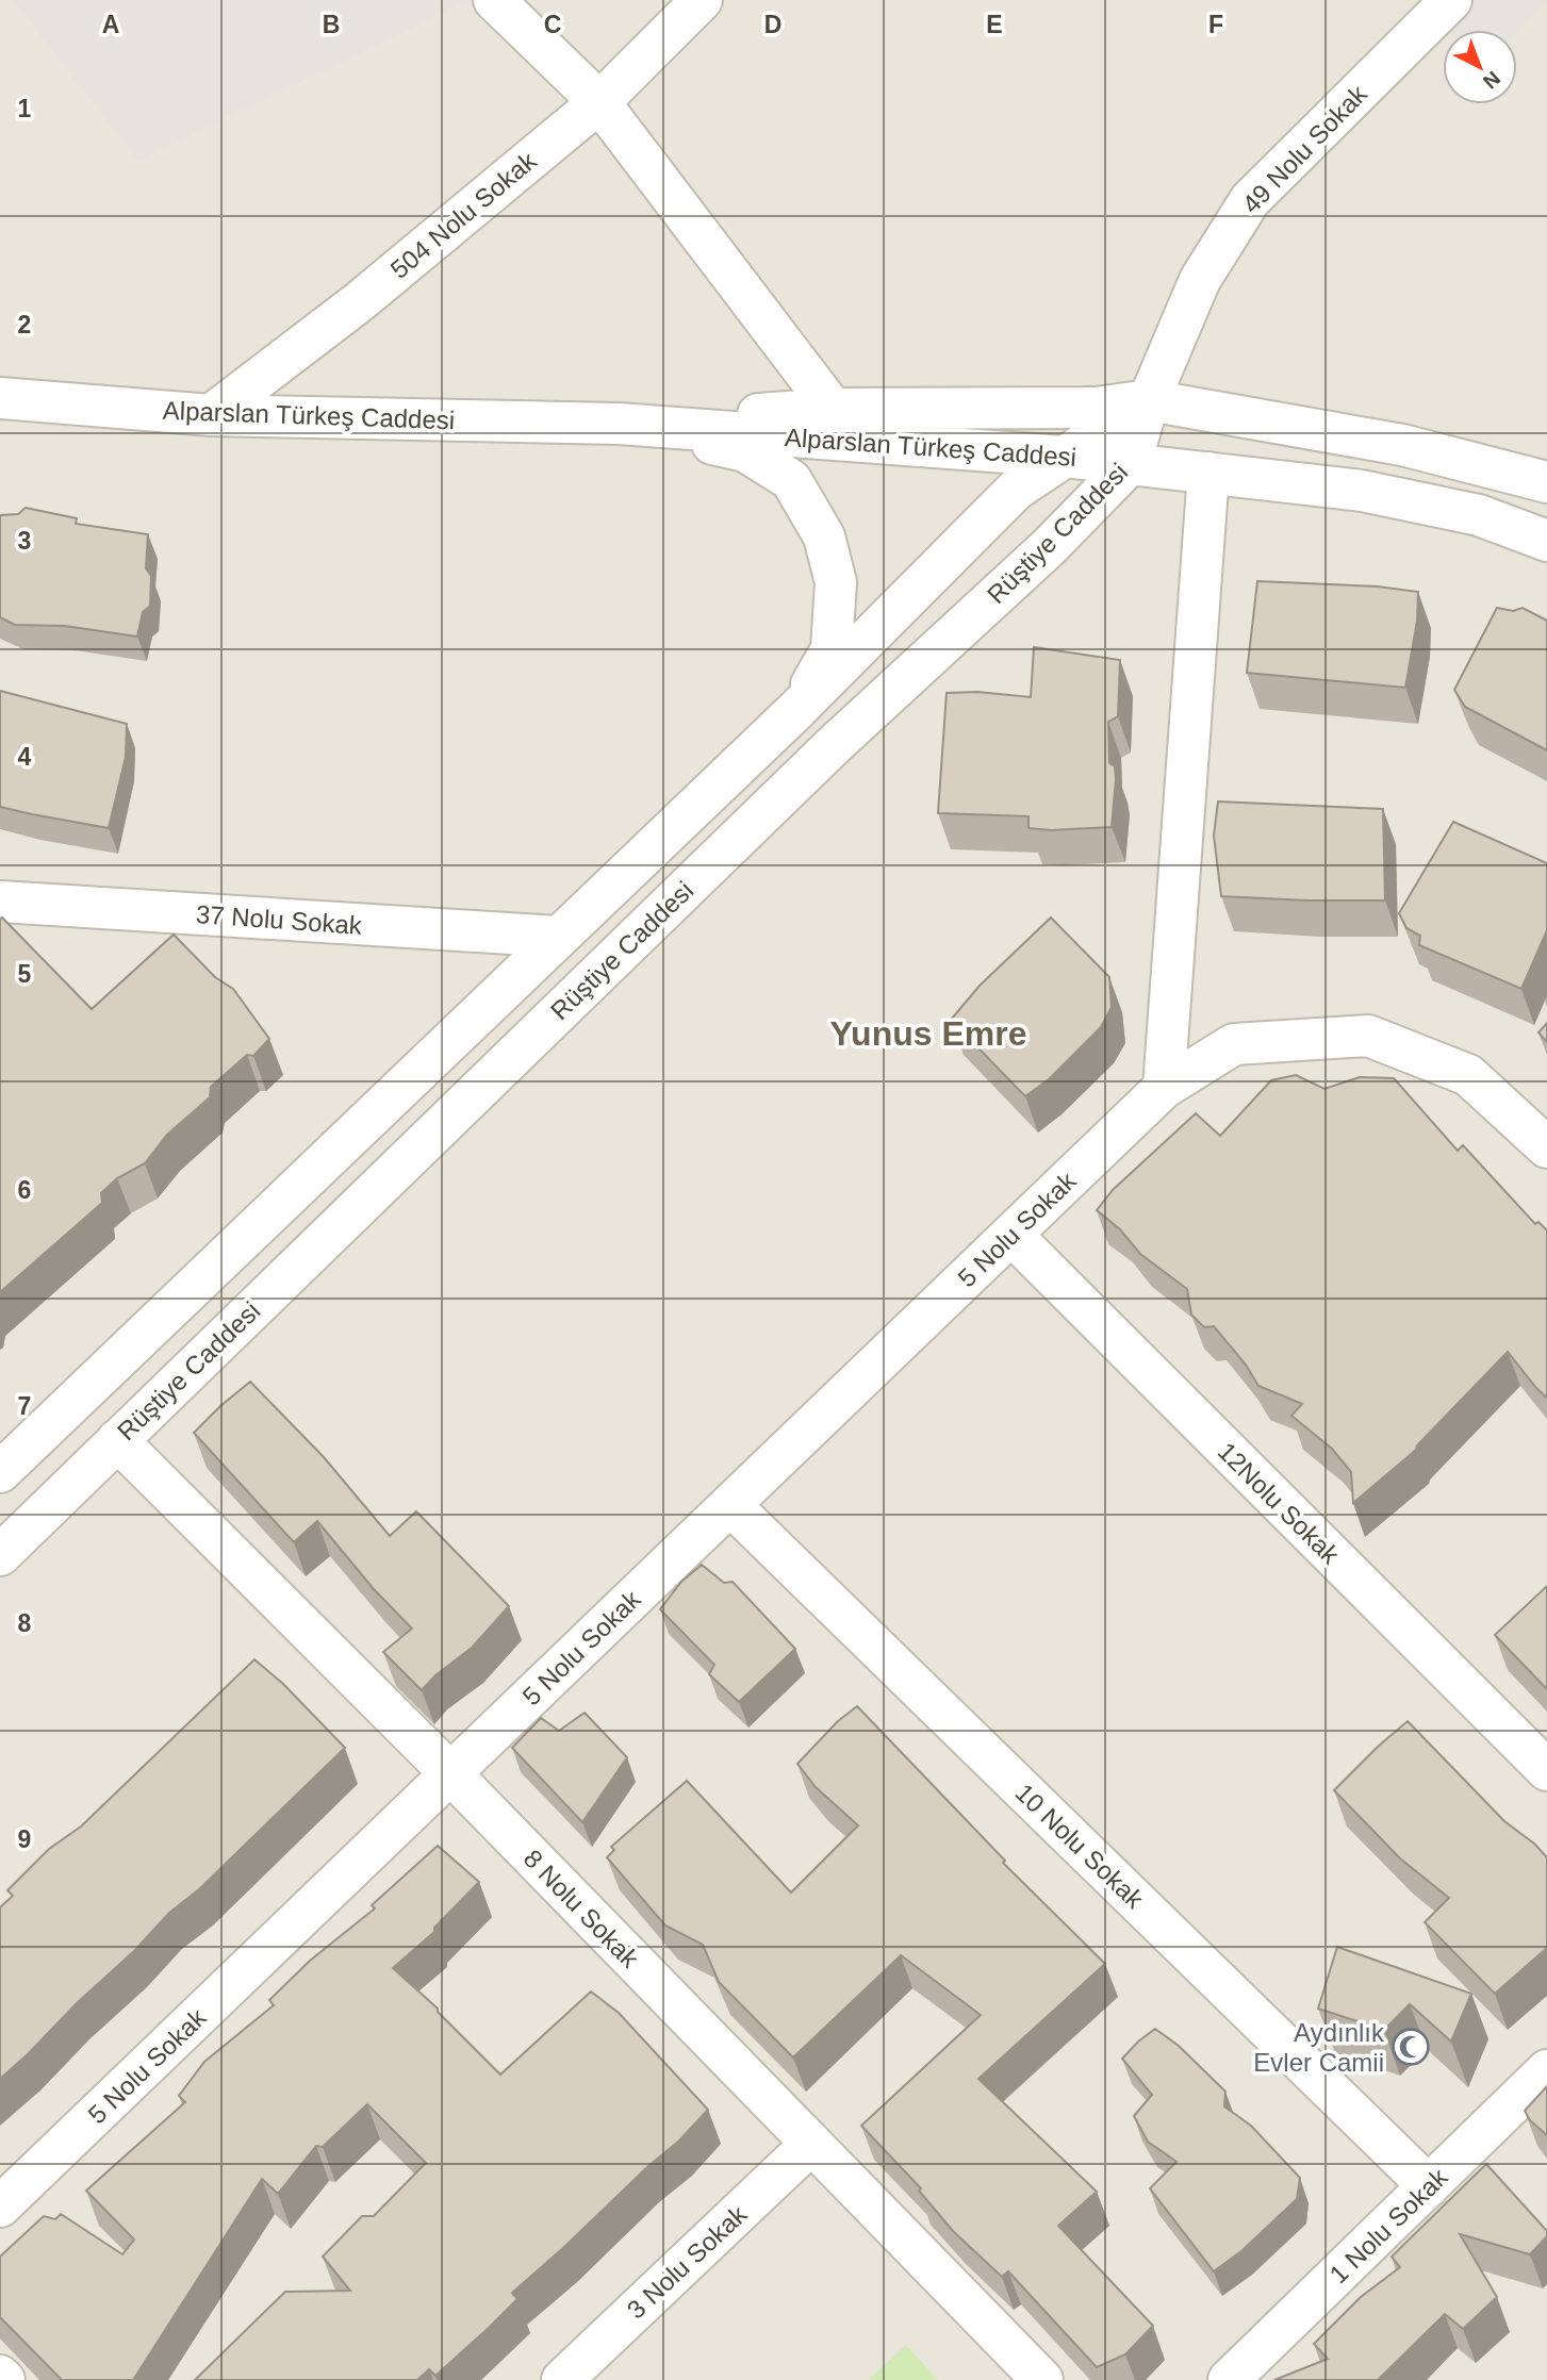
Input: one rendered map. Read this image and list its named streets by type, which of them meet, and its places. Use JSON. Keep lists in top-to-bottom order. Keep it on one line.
{"streets":{"street":["49 Nolu Sokak","504 Nolu Sokak","Alparslan Türkeş Caddesi","Rüştiye Caddesi","37 Nolu Sokak","5 Nolu Sokak","12Nolu Sokak","10 Nolu Sokak","8 Nolu Sokak","1 Nolu Sokak","3 Nolu Sokak"]},"crossings":[["49 Nolu Sokak","Alparslan Türkeş Caddesi"],["49 Nolu Sokak","Rüştiye Caddesi"],["504 Nolu Sokak","Alparslan Türkeş Caddesi"],["Alparslan Türkeş Caddesi","Rüştiye Caddesi"],["Rüştiye Caddesi","37 Nolu Sokak"],["Rüştiye Caddesi","8 Nolu Sokak"],["5 Nolu Sokak","12Nolu Sokak"],["5 Nolu Sokak","10 Nolu Sokak"],["5 Nolu Sokak","8 Nolu Sokak"],["10 Nolu Sokak","1 Nolu Sokak"],["8 Nolu Sokak","3 Nolu Sokak"]],"districts":["Yunus Emre"],"places":{"mosque":["Aydınlık Evler Camii"]},"north":"bottom right","grid":{"columns":["A","B","C","D","E","F"],"rows":["1","2","3","4","5","6","7","8","9"]}}
